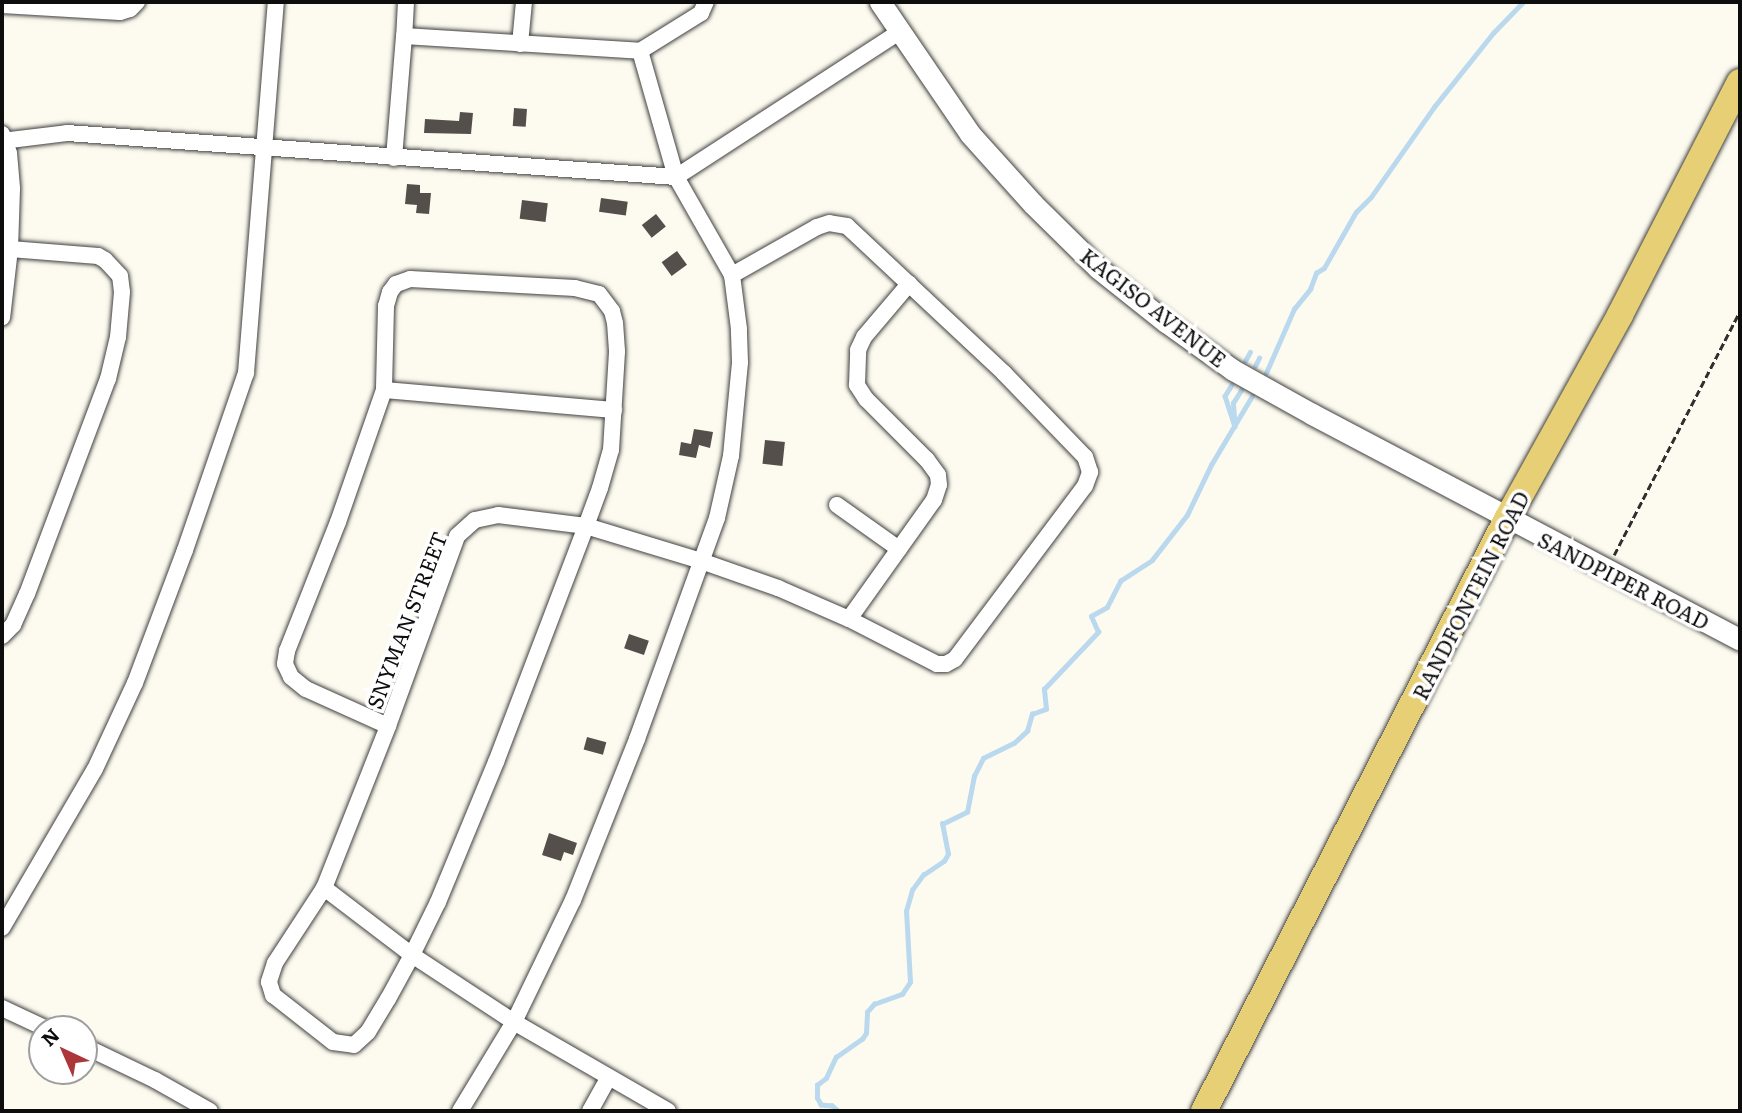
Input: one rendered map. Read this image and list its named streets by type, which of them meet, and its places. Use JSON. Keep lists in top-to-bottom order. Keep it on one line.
{"streets":{"main road":["RANDFONTEIN ROAD"],"street":["KAGISO AVENUE","SANDPIPER ROAD","SNYMAN STREET"]},"crossings":[["KAGISO AVENUE","SANDPIPER ROAD"],["KAGISO AVENUE","RANDFONTEIN ROAD"],["SANDPIPER ROAD","RANDFONTEIN ROAD"]],"north":"top left"}
